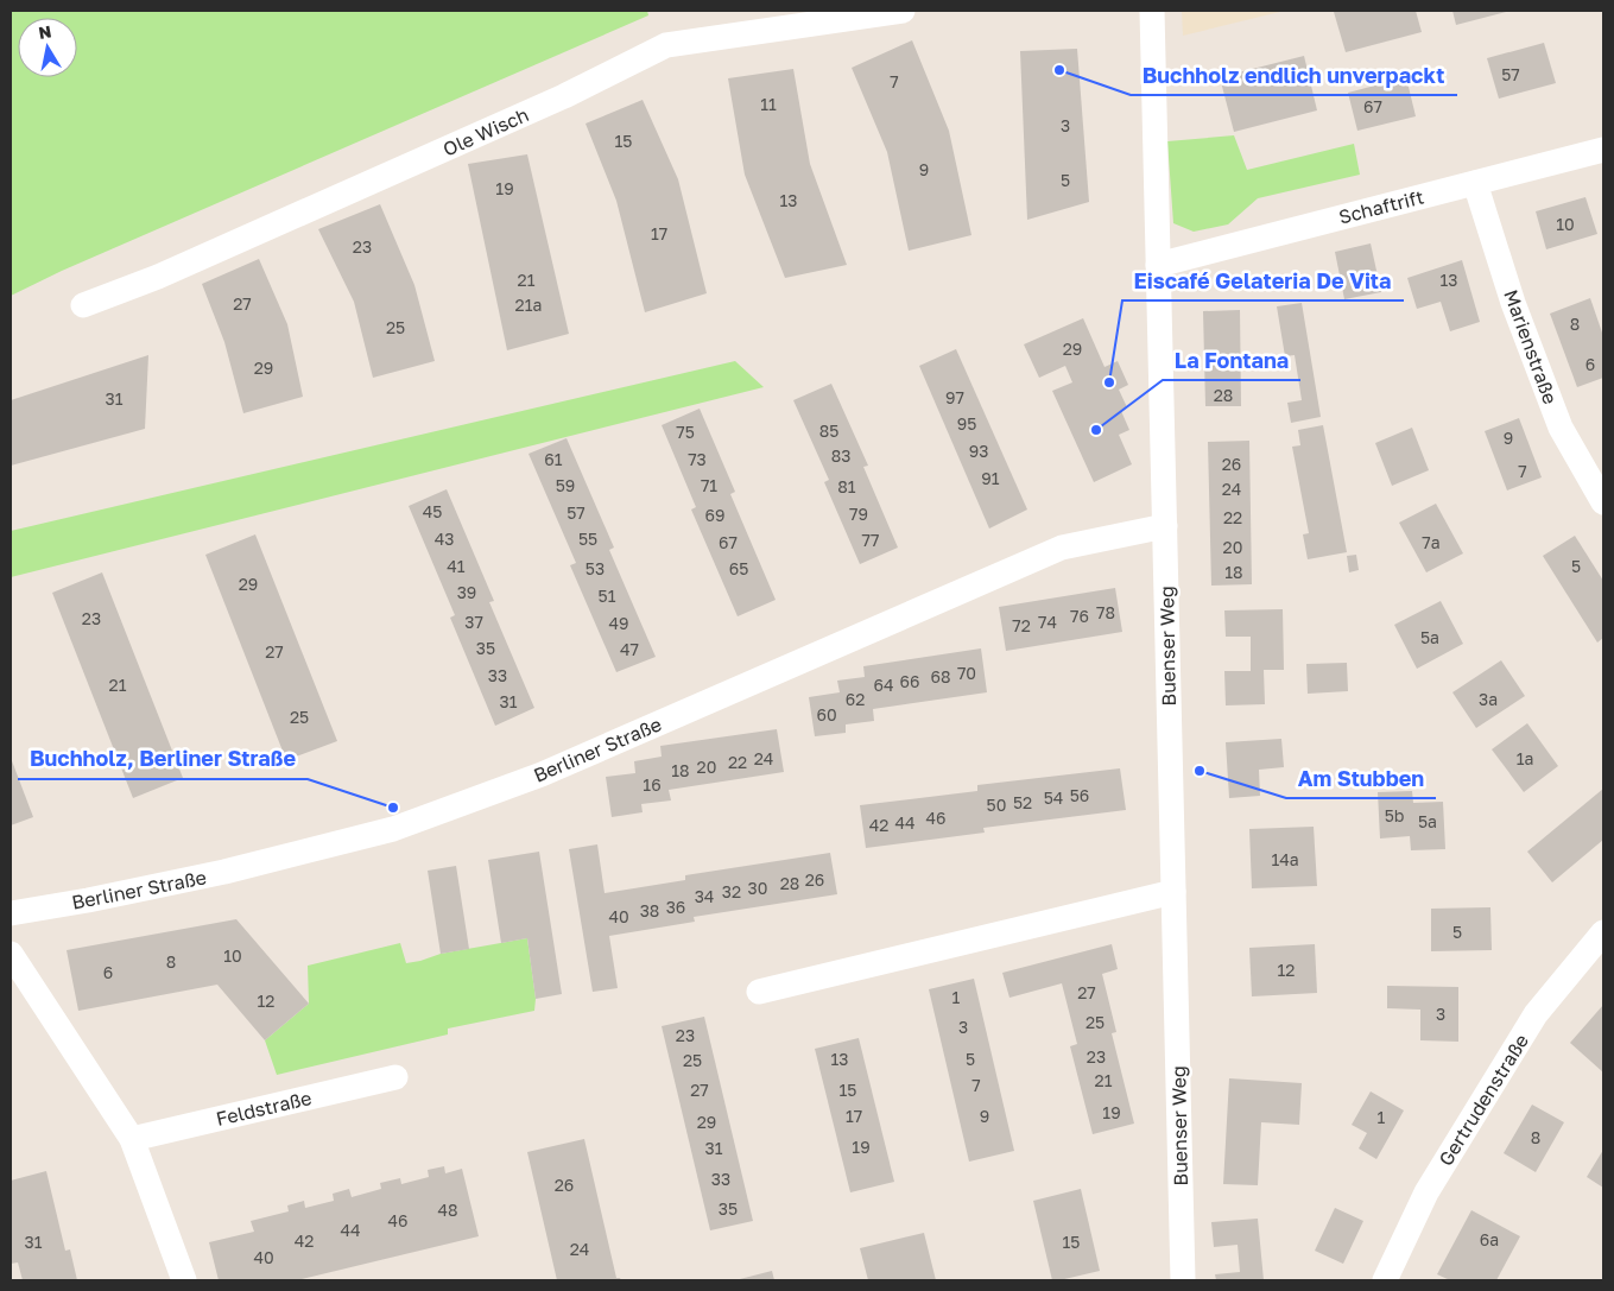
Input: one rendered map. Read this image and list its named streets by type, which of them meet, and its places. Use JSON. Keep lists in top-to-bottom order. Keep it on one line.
{"streets":{"street":["Ole Wisch","Schaftrift","Marienstraße","Buenser Weg","Berliner Straße","Gertrudenstraße","Feldstraße"]},"crossings":[["Schaftrift","Marienstraße"],["Schaftrift","Buenser Weg"],["Buenser Weg","Berliner Straße"]],"places":["Buchholz endlich unverpackt","Eiscafé Gelateria De Vita","La Fontana","Am Stubben","Buchholz, Berliner Straße"],"house_numbers":["57","7","11","67","3","15","9","5","19","13","10","17","23","21","13","27","21a","8","25","29","6","29","28","97","31","95","85","75","9","93","83","61","73","26","7","91","59","71","81","24","45","57","79","69","22","43","55","77","67","7a","20","41","5","53","65","18","29","39","51","78","76","23","37","74","49","72","5a","35","47","27","70","33","68","66","21","64","62","3a","31","60","25","24","1a","22","20","18","16","56","54","52","50","5b","46","5a","44","42","14a","26","28","30","32","34","36","38","40","5","10","8","12","6","27","1","12","3","25","3","23","23","13","5","25","21","7","27","15","19","17","9","1","29","8","19","31","33","26","35","48","46","44","6a","42","31","15","24","40"],"north":"top"}
